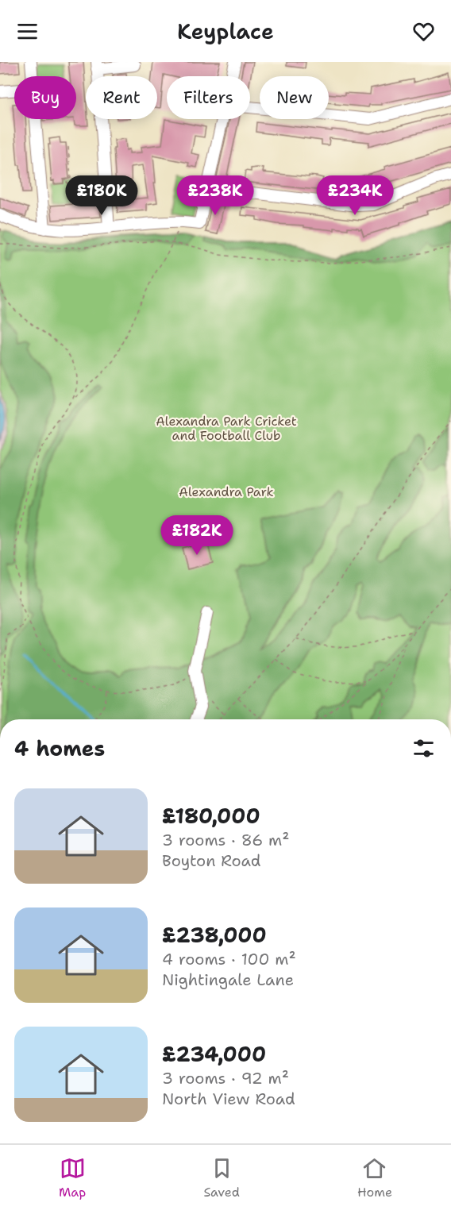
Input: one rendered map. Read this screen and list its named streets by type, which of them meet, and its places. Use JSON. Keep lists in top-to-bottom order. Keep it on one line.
{"parks":["Alexandra Park Cricket and Football Club","Alexandra Park"],"page":{"header":"Keyplace","chip":["Buy","Rent","Filters","New"],"price":["£180K","£238K","£234K","£182K"],"heading":"4 homes","list":[{"name":"£180,000","note":"3 rooms · 86 m² · Boyton Road"},{"name":"£238,000","note":"4 rooms · 100 m² · Nightingale Lane"},{"name":"£234,000","note":"3 rooms · 92 m² · North View Road"}],"tabs":["Map","Saved","Home"]}}
